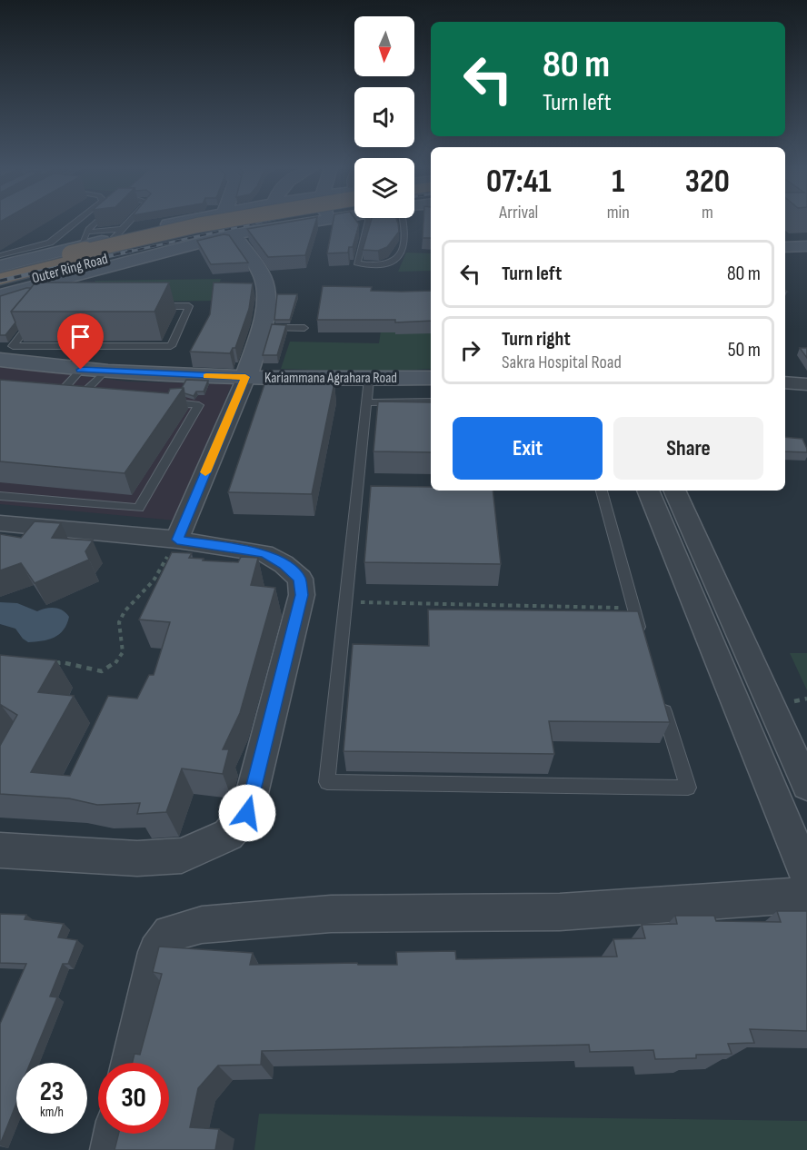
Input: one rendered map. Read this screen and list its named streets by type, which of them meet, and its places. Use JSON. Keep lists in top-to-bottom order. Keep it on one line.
{"streets":{"highway":["Outer Ring Road"],"street":["Kariammana Agrahara Road"]},"north":"bottom","page":{"turn":["80 m","Turn left"],"eta":["07:41","Arrival","1","min","320","m"],"list":[{"name":"Turn left","value":"80 m"},{"name":"Turn right","note":"Sakra Hospital Road","value":"50 m"}],"buttons":["Exit","Share"],"speed":"23 km/h","limit":"30"}}
